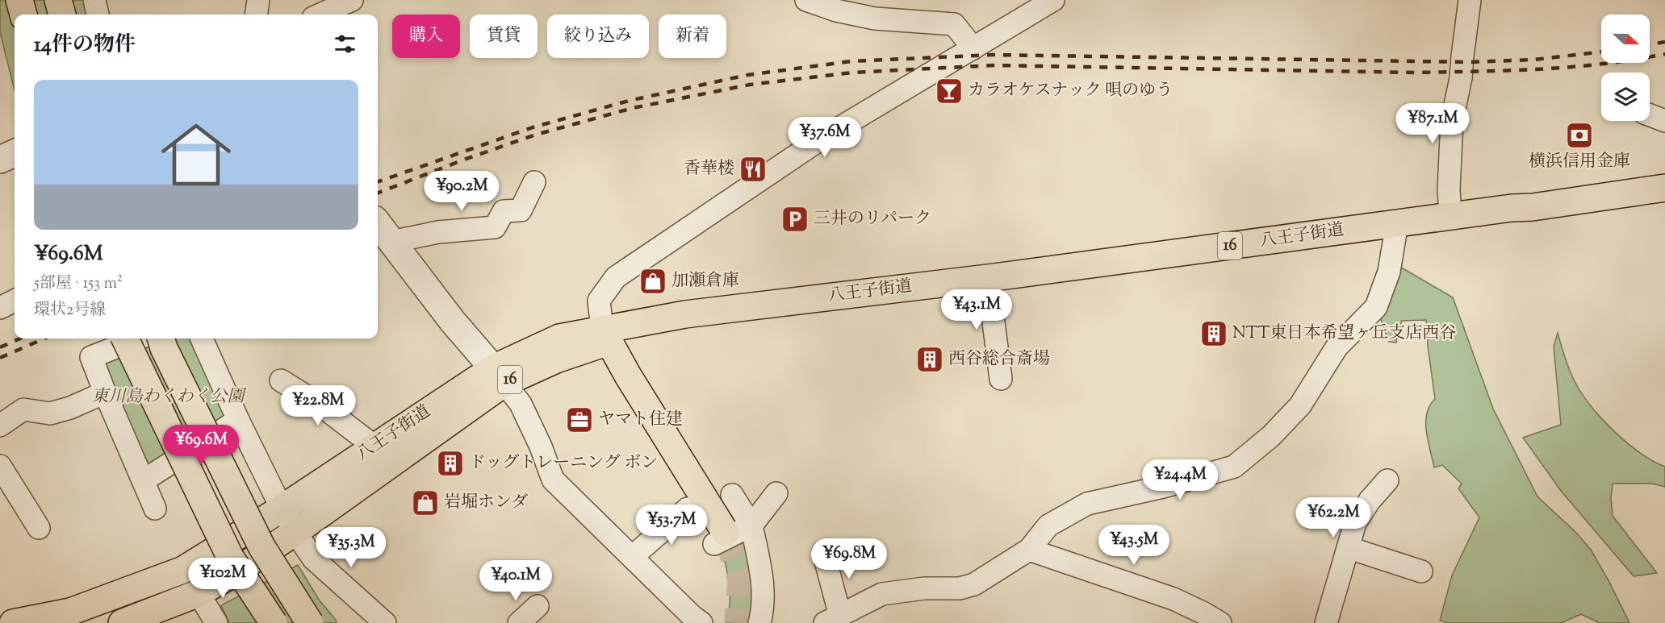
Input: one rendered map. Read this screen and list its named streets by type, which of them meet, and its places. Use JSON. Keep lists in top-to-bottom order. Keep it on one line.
{"streets":{"main road":["八王子街道","16"]},"parks":["東川島わくわく公園"],"places":{"bar":["カラオケスナック 唄のゆう"],"bank":["横浜信用金庫"],"restaurant":["香華楼"],"parking":["三井のリパーク"],"shop":["加瀬倉庫","岩堀ホンダ"],"building":["NTT東日本希望ヶ丘支店西谷","西谷総合斎場","ドッグトレーニング ボン"],"office":["ヤマト住建"]},"north":"right","page":{"chip":["購入","賃貸","絞り込み","新着"],"heading":"14件の物件","list":[{"name":"¥69.6M","note":"5部屋 · 153 m² · 環状2号線"}],"price":["¥87.1M","¥37.6M","¥90.2M","¥43.1M","¥22.8M","¥69.6M","¥24.4M","¥62.2M","¥53.7M","¥43.5M","¥35.3M","¥69.8M","¥102M","¥40.1M"]}}
